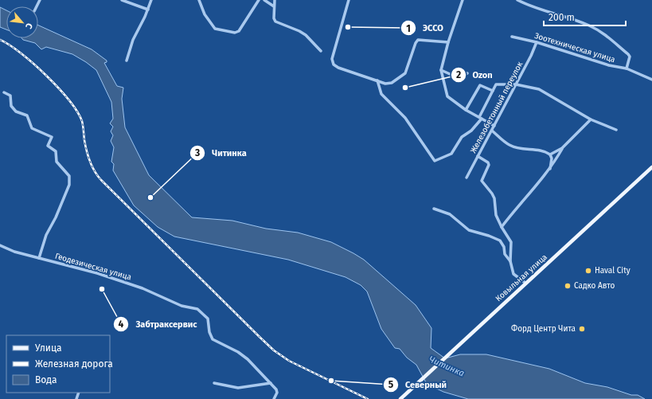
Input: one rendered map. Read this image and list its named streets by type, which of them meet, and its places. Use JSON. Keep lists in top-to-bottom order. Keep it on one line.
{"streets":{"main road":["Ковыльная улица"],"street":["Зоотехническая улица","Железобетонный переулок","Геодезическая улица"]},"crossings":[["Зоотехническая улица","Железобетонный переулок"]],"water":["Читинка"],"places":["ЭССО","Ozon","Читинка","Haval Сity","Садко Авто","Забтраксервис","Форд Центр Чита","Северный"],"legend":["Улица","Железная дорога","Вода"],"scale_bar":"200 m","north":"bottom right"}
